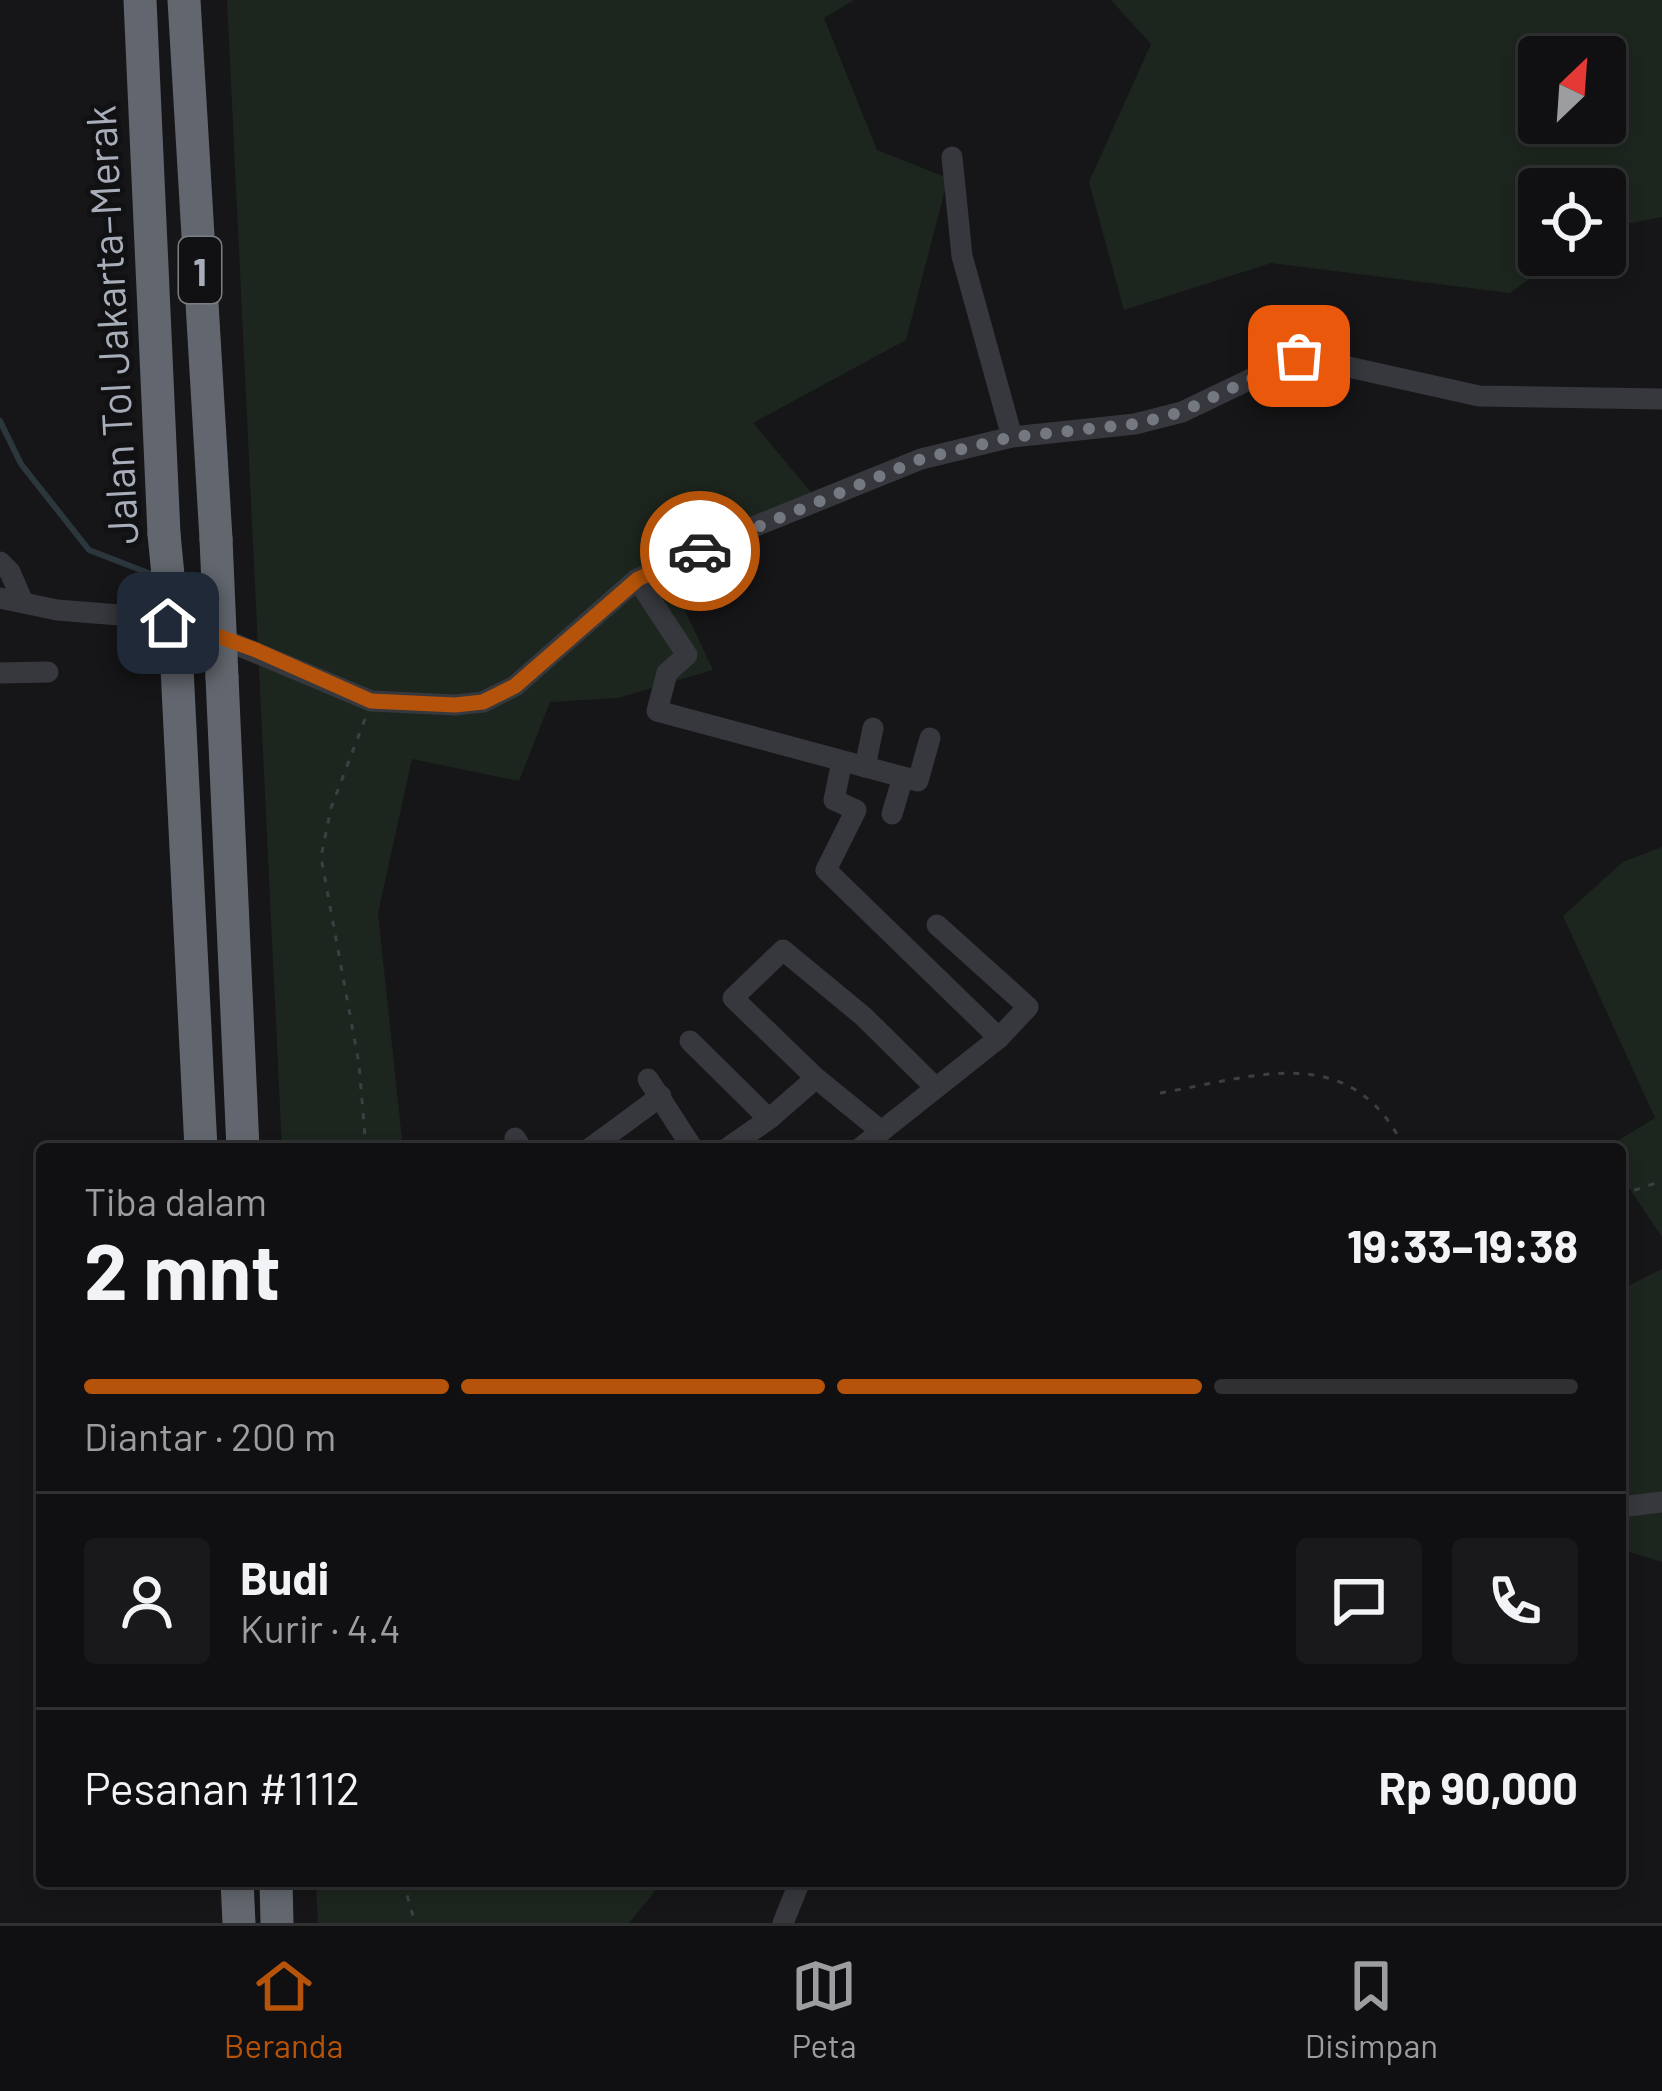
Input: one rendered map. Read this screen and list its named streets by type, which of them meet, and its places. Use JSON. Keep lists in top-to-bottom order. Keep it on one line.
{"streets":{"highway":["1","Jalan Tol Jakarta–Merak"]},"north":"top right","page":{"heading":["2 mnt","Tiba dalam","19:33–19:38"],"panel":["Budi","Kurir · 4.4","Pesanan #1112","Rp 90,000"],"bar":"Diantar · 200 m","tabs":["Beranda","Peta","Disimpan"]}}
